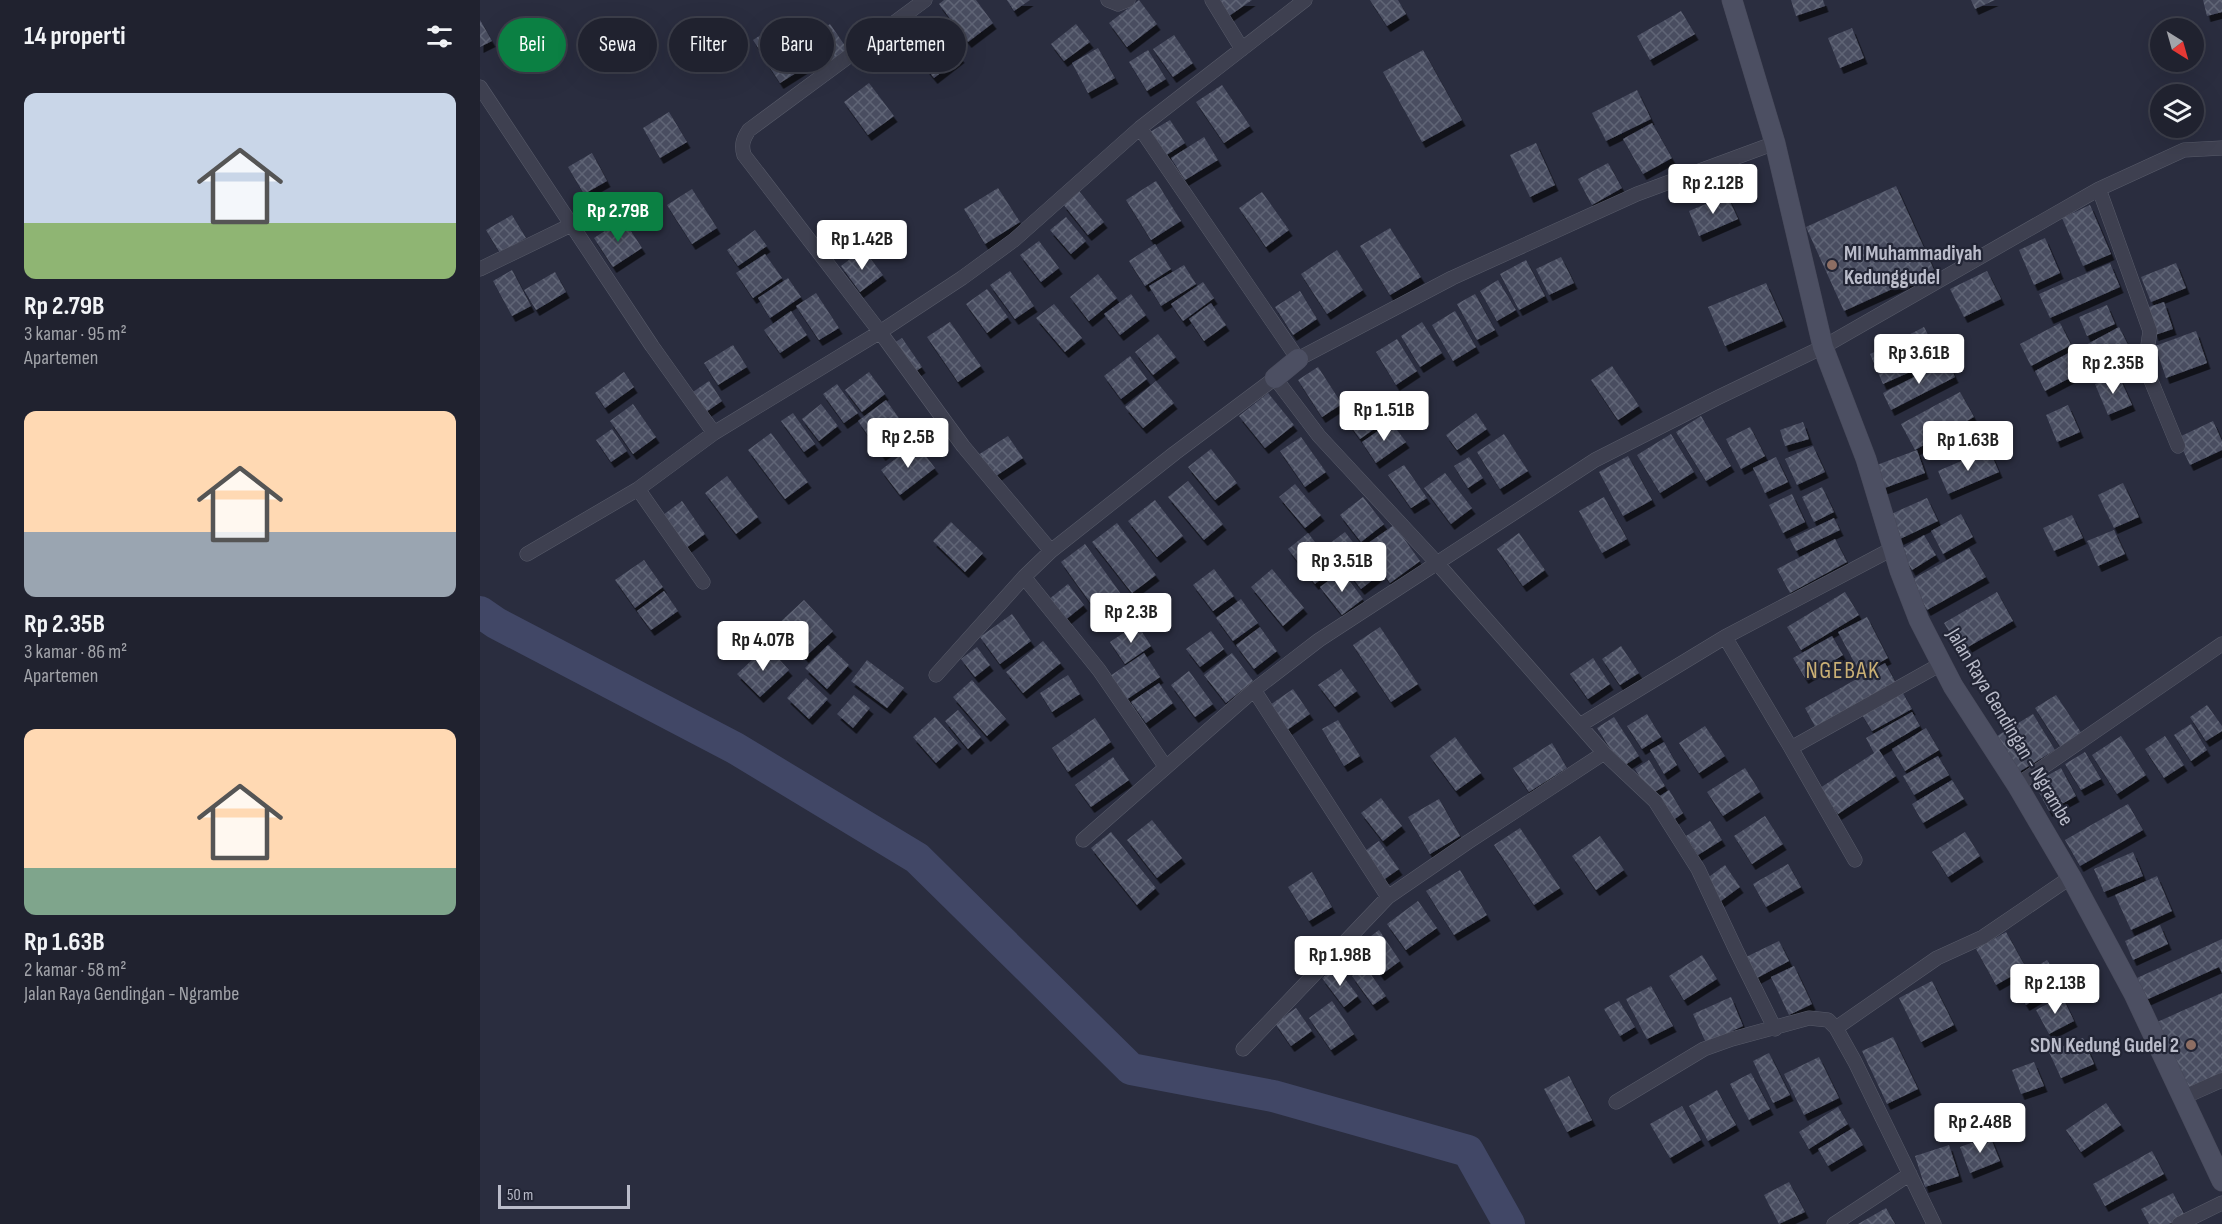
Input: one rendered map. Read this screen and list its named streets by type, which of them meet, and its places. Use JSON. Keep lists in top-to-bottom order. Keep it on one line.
{"streets":{"main road":["Jalan Raya Gendingan - Ngrambe"]},"districts":["NGEBAK"],"places":["MI Muhammadiyah Kedunggudel","SDN Kedung Gudel 2"],"scale_bar":"50 m","north":"bottom right","page":{"heading":"14 properti","chip":["Beli","Sewa","Filter","Baru","Apartemen"],"list":[{"name":"Rp 2.79B","note":"3 kamar · 95 m² · Apartemen"},{"name":"Rp 2.35B","note":"3 kamar · 86 m² · Apartemen"},{"name":"Rp 1.63B","note":"2 kamar · 58 m² · Jalan Raya Gendingan - Ngrambe"}],"price":["Rp 2.12B","Rp 2.79B","Rp 1.42B","Rp 3.61B","Rp 2.35B","Rp 1.51B","Rp 2.5B","Rp 1.63B","Rp 3.51B","Rp 2.3B","Rp 4.07B","Rp 1.98B","Rp 2.13B","Rp 2.48B"],"scale":"50 m"}}
